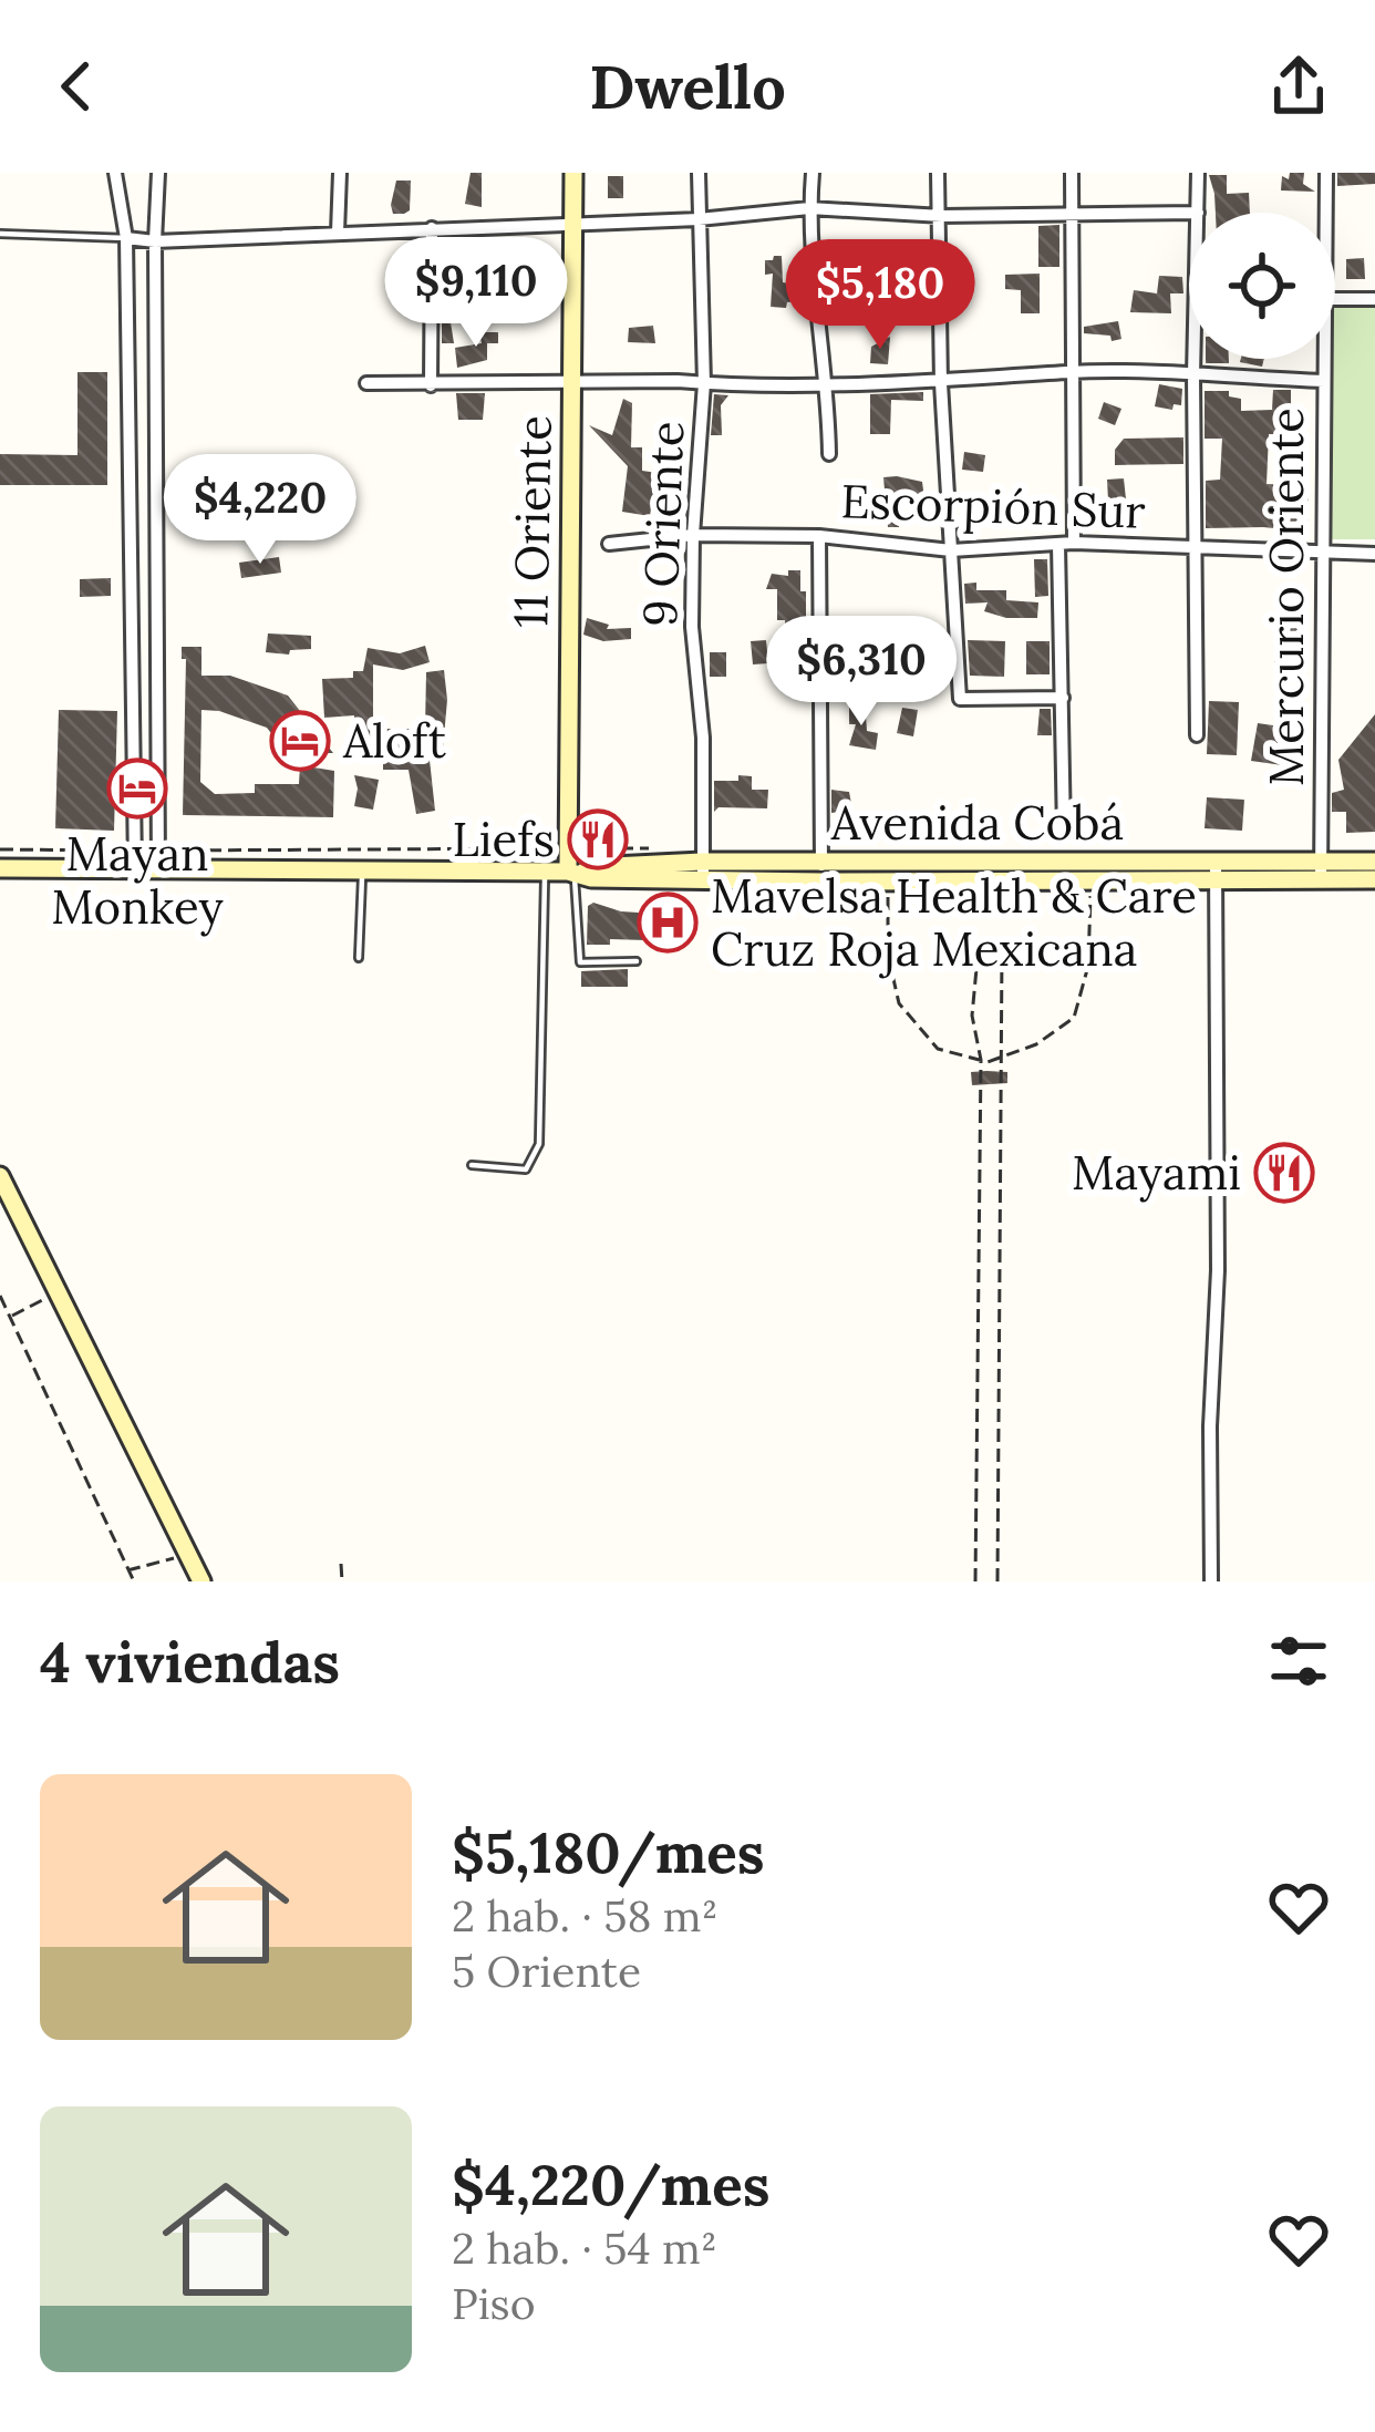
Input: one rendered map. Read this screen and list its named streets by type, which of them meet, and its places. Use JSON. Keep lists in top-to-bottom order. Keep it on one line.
{"streets":{"main road":["11 Oriente","Avenida Cobá"],"street":["Escorpión Sur","9 Oriente","Mercurio Oriente"]},"crossings":[["Escorpión Sur","9 Oriente"],["Escorpión Sur","Mercurio Oriente"],["11 Oriente","Avenida Cobá"],["9 Oriente","Avenida Cobá"],["Mercurio Oriente","Avenida Cobá"]],"places":{"hotel":["Aloft","Mayan Monkey"],"restaurant":["Liefs","Mayami"],"hospital":["Mavelsa Health & Care Cruz Roja Mexicana"]},"page":{"header":"Dwello","price":["$9,110","$5,180","$4,220","$6,310"],"heading":"4 viviendas","list":[{"name":"$5,180/mes","note":"2 hab. · 58 m² · 5 Oriente"},{"name":"$4,220/mes","note":"2 hab. · 54 m² · Piso"}]}}
